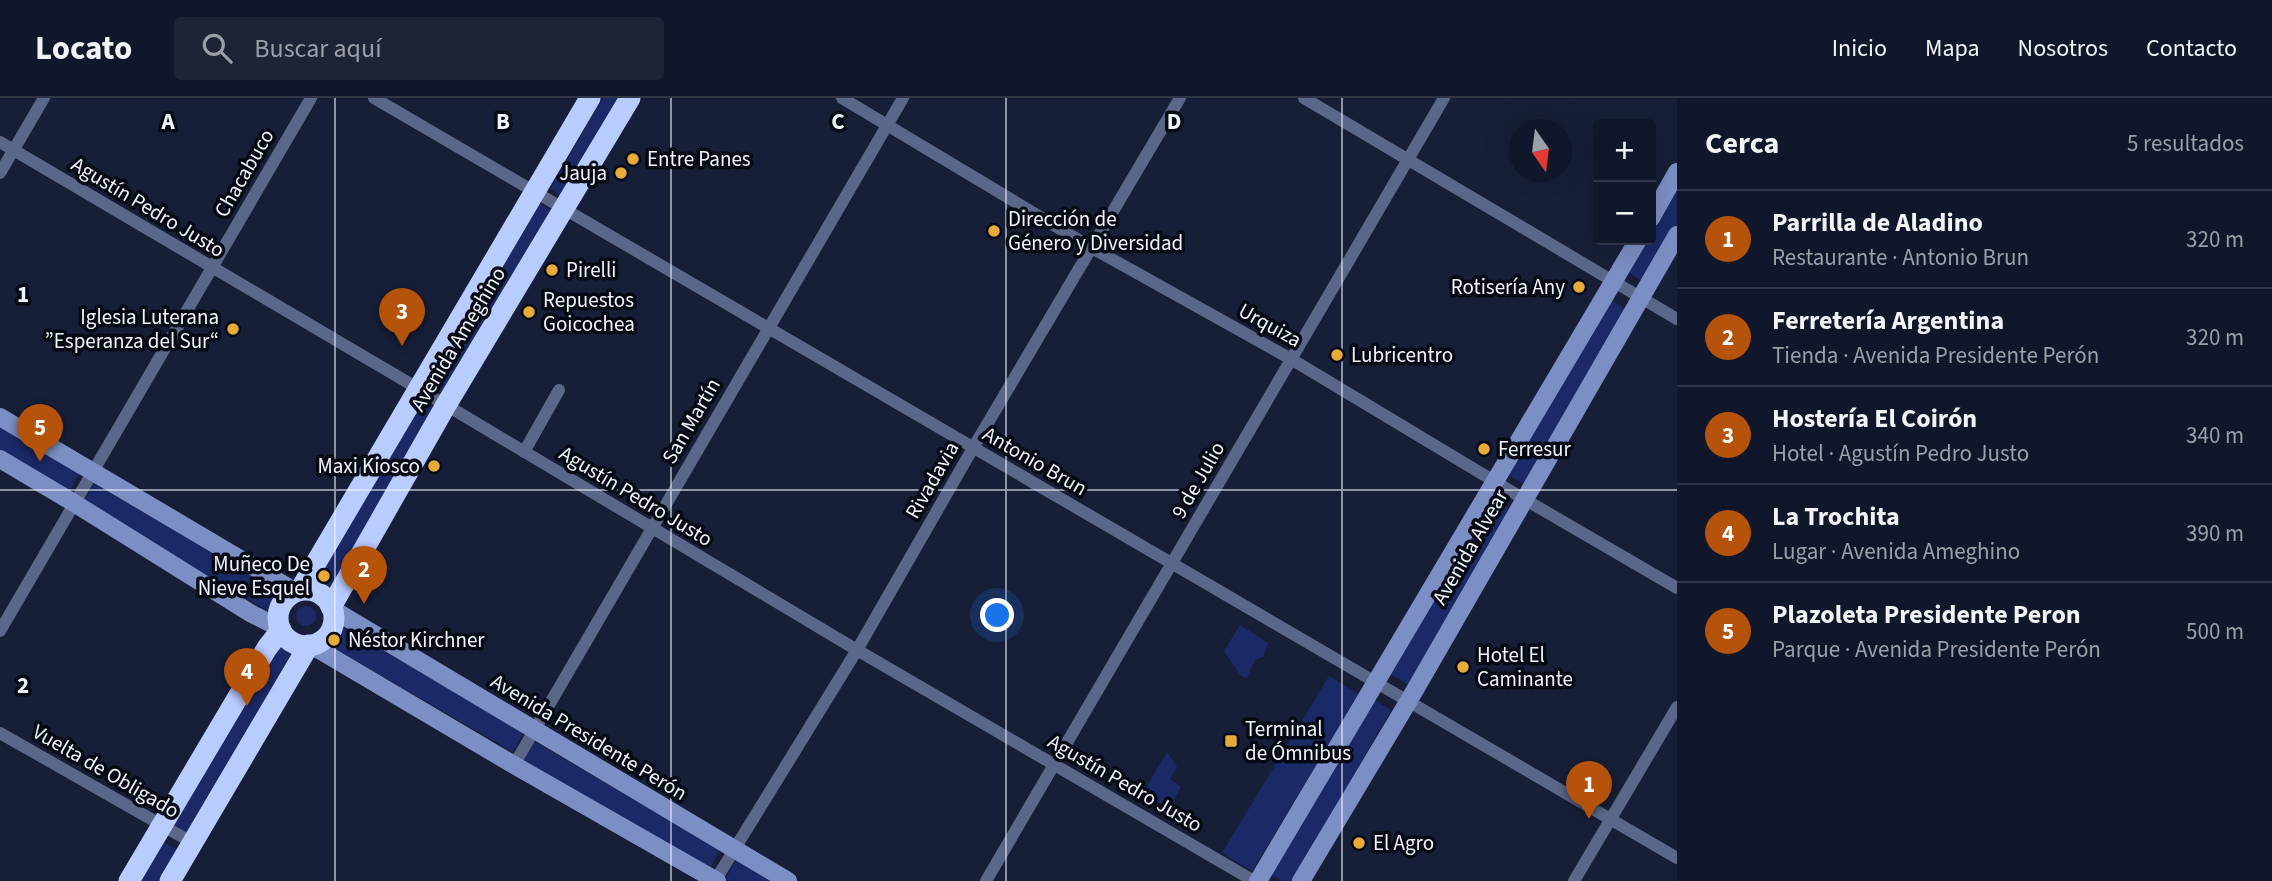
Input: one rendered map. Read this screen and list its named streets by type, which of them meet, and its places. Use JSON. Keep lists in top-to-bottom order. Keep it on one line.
{"streets":{"highway":["Avenida Ameghino"],"main road":["Avenida Alvear","Avenida Presidente Perón"],"street":["Chacabuco","Agustín Pedro Justo","Urquiza","San Martín","Antonio Brun","Rivadavia","9 de Julio","Vuelta de Obligado"]},"crossings":[["Chacabuco","Agustín Pedro Justo"],["Agustín Pedro Justo","Avenida Ameghino"],["Agustín Pedro Justo","San Martín"],["Agustín Pedro Justo","Rivadavia"],["Agustín Pedro Justo","9 de Julio"],["Agustín Pedro Justo","Avenida Alvear"],["Urquiza","San Martín"],["Urquiza","Rivadavia"],["Urquiza","9 de Julio"],["Urquiza","Avenida Alvear"],["Avenida Ameghino","Antonio Brun"],["Avenida Ameghino","Avenida Presidente Perón"],["San Martín","Antonio Brun"],["San Martín","Avenida Presidente Perón"],["Antonio Brun","Rivadavia"],["Antonio Brun","9 de Julio"],["Antonio Brun","Avenida Alvear"],["Rivadavia","Avenida Presidente Perón"]],"places":{"other":["Entre Panes","Jauja","Dirección de Género y Diversidad","Pirelli","Rotisería Any","Repuestos Goicochea","Iglesia Luterana ”Esperanza del Sur“","Lubricentro","Ferresur","Maxi Kiosco","Muñeco De Nieve Esquel","Néstor Kirchner","Hotel El Caminante","El Agro"],"transit":["Terminal de Ómnibus"]},"north":"bottom","page":{"header":"Locato","search":"Buscar aquí","nav":["Inicio","Mapa","Nosotros","Contacto"],"heading":["Cerca","5 resultados"],"map_buttons":["+","−"],"list":[{"mark":"1","name":"Parrilla de Aladino","note":"Restaurante · Antonio Brun","value":"320 m"},{"mark":"2","name":"Ferretería Argentina","note":"Tienda · Avenida Presidente Perón","value":"320 m"},{"mark":"3","name":"Hostería El Coirón","note":"Hotel · Agustín Pedro Justo","value":"340 m"},{"mark":"4","name":"La Trochita","note":"Lugar · Avenida Ameghino","value":"390 m"},{"mark":"5","name":"Plazoleta Presidente Peron","note":"Parque · Avenida Presidente Perón","value":"500 m"}],"pins":["3","5","2","4","1"]},"grid":{"columns":["A","B","C","D"],"rows":["1","2"]}}
